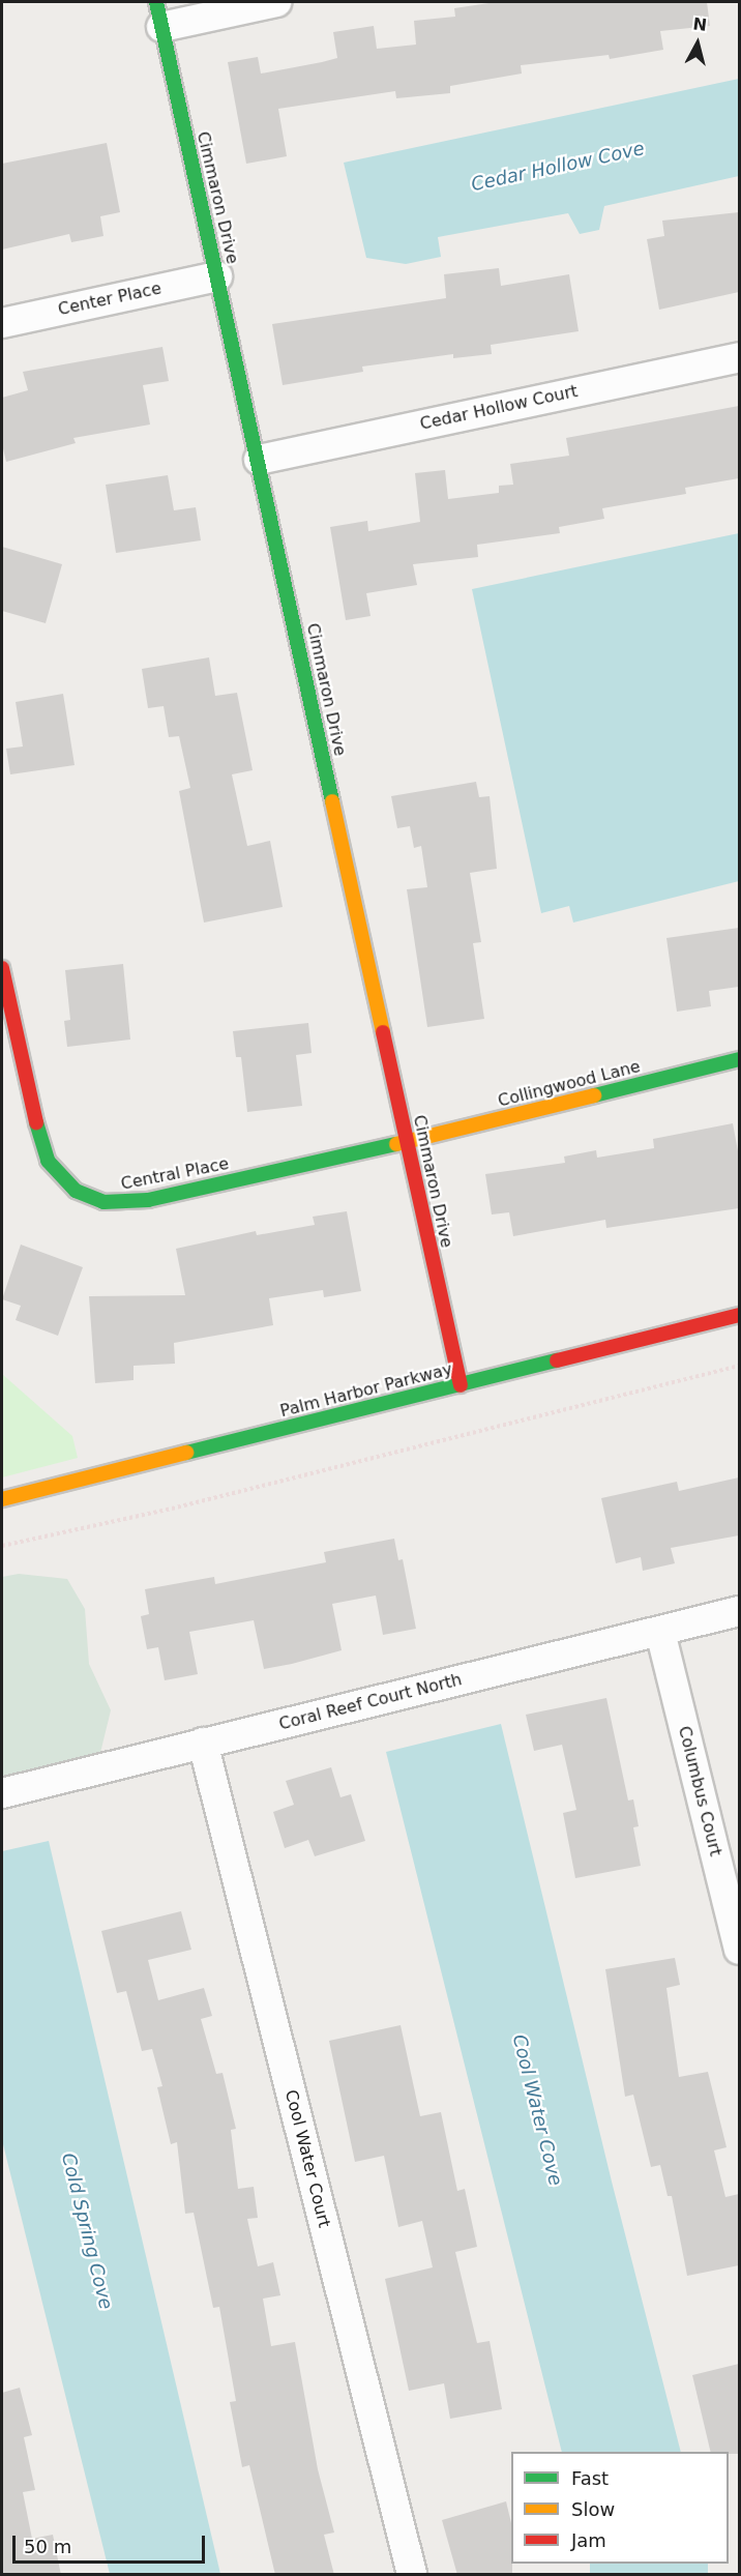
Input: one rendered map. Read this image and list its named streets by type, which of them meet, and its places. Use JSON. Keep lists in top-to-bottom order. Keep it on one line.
{"streets":{"street":["Cimmaron Drive","Center Place","Cedar Hollow Court","Collingwood Lane","Central Place","Palm Harbor Parkway","Coral Reef Court North","Columbus Court","Cool Water Court"]},"crossings":[["Cimmaron Drive","Center Place"],["Cimmaron Drive","Cedar Hollow Court"],["Cimmaron Drive","Collingwood Lane"],["Cimmaron Drive","Central Place"],["Cimmaron Drive","Palm Harbor Parkway"],["Collingwood Lane","Central Place"],["Coral Reef Court North","Columbus Court"],["Coral Reef Court North","Cool Water Court"]],"water":["Cedar Hollow Cove","Cool Water Cove","Cold Spring Cove"],"legend":["Fast","Slow","Jam"],"scale_bar":"50 m","north":"top"}
